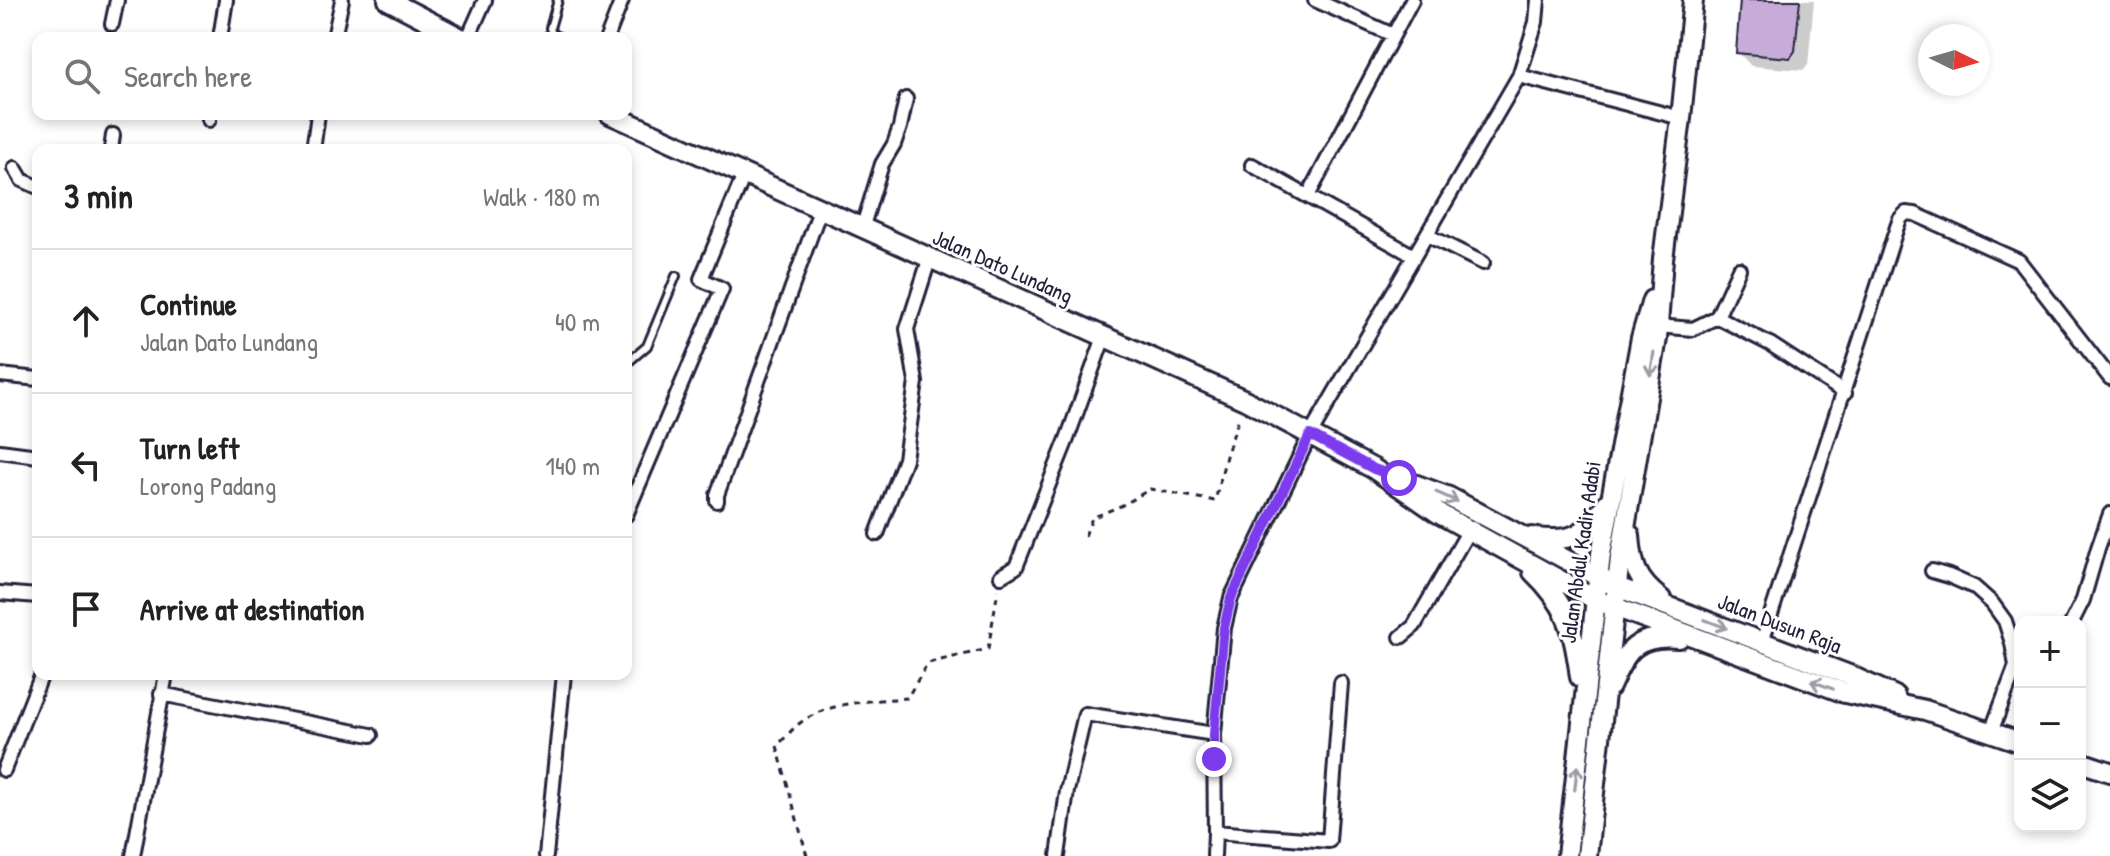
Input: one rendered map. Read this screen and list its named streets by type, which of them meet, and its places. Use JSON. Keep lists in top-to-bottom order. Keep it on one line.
{"streets":{"main road":["Jalan Dato Lundang","Jalan Abdul Kadir Adabi","Jalan Dusun Raja"]},"crossings":[["Jalan Dato Lundang","Jalan Abdul Kadir Adabi"],["Jalan Dato Lundang","Jalan Dusun Raja"],["Jalan Abdul Kadir Adabi","Jalan Dusun Raja"]],"north":"right","page":{"search":"Search here","heading":["3 min","Walk · 180 m"],"list":[["Continue","Jalan Dato Lundang","40 m"],["Turn left","Lorong Padang","140 m"],"Arrive at destination"],"map_buttons":["+","−"]}}
